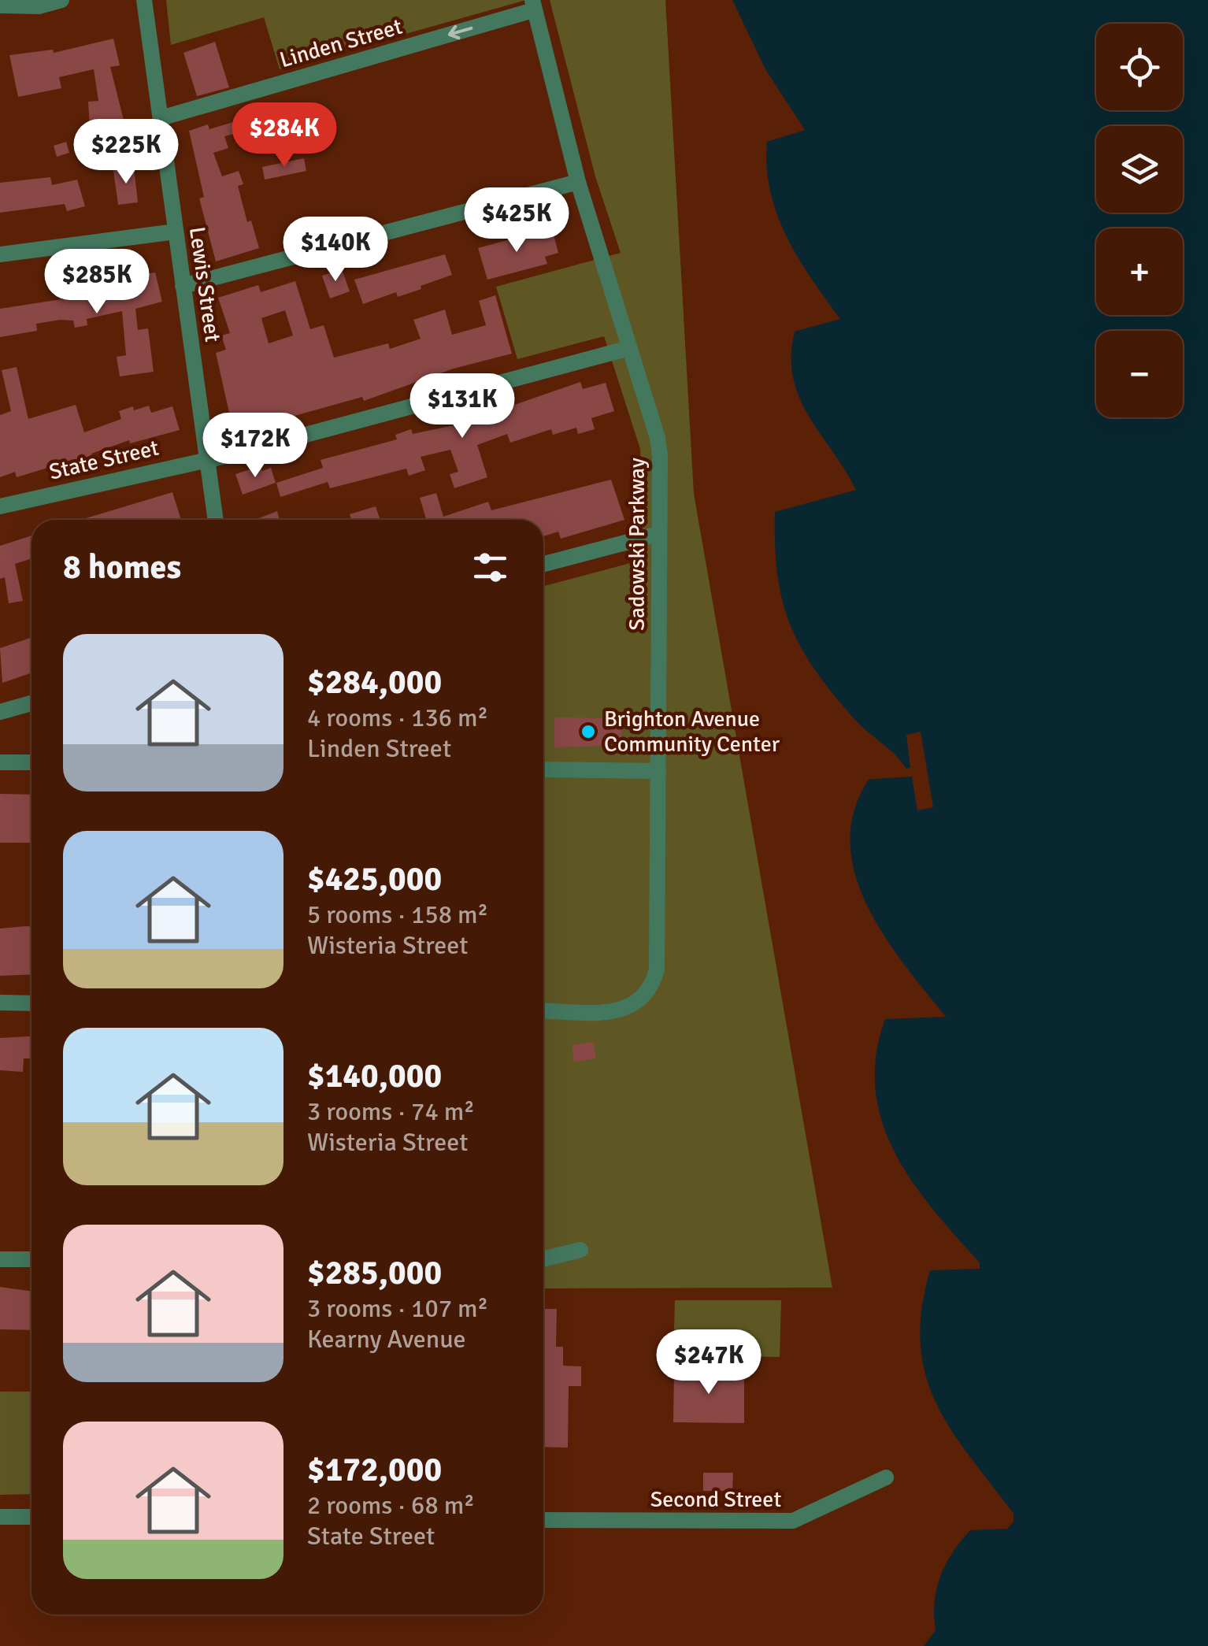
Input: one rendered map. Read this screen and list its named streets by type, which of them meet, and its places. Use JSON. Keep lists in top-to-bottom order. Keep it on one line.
{"streets":{"street":["Linden Street","Lewis Street","State Street","Sadowski Parkway","Second Street"]},"crossings":[["Linden Street","Lewis Street"],["Linden Street","Sadowski Parkway"],["Lewis Street","State Street"],["State Street","Sadowski Parkway"]],"one_way":["Linden Street"],"places":["Brighton Avenue Community Center"],"page":{"map_buttons":["+","−"],"price":["$284K","$225K","$425K","$140K","$285K","$131K","$172K","$247K"],"heading":"8 homes","list":[{"name":"$284,000","note":"4 rooms · 136 m² · Linden Street"},{"name":"$425,000","note":"5 rooms · 158 m² · Wisteria Street"},{"name":"$140,000","note":"3 rooms · 74 m² · Wisteria Street"},{"name":"$285,000","note":"3 rooms · 107 m² · Kearny Avenue"},{"name":"$172,000","note":"2 rooms · 68 m² · State Street"}]}}
